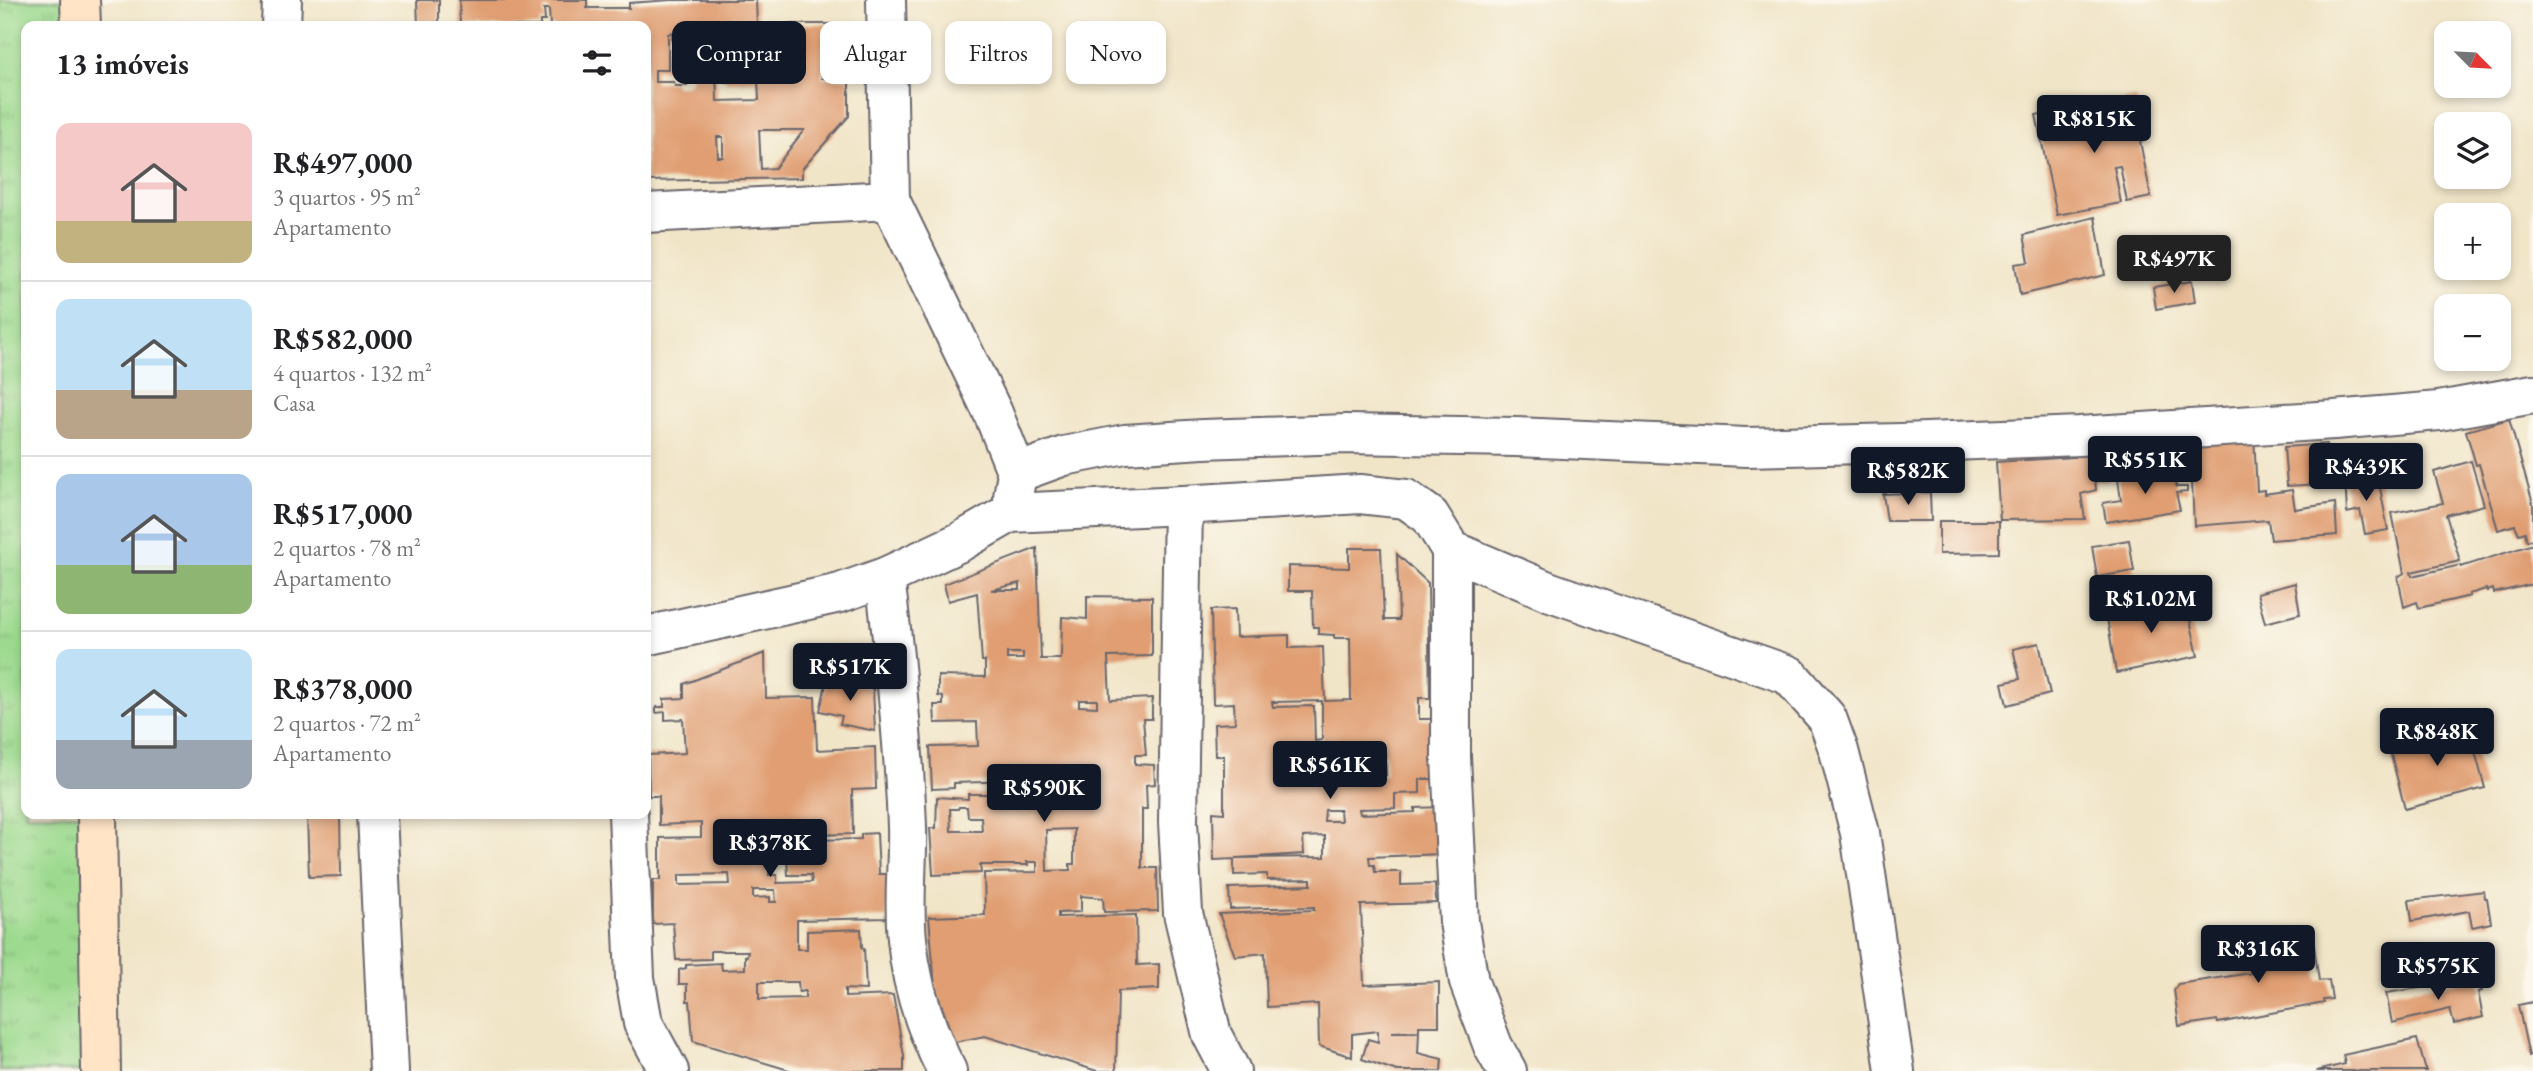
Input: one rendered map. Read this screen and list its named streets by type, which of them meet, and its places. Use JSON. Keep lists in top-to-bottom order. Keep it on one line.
{"north":"bottom right","page":{"map_buttons":["+","−"],"chip":["Comprar","Alugar","Filtros","Novo"],"heading":"13 imóveis","price":["R$815K","R$497K","R$551K","R$439K","R$582K","R$1.02M","R$517K","R$848K","R$561K","R$590K","R$378K","R$316K","R$575K"],"list":[{"name":"R$497,000","note":"3 quartos · 95 m² · Apartamento"},{"name":"R$582,000","note":"4 quartos · 132 m² · Casa"},{"name":"R$517,000","note":"2 quartos · 78 m² · Apartamento"},{"name":"R$378,000","note":"2 quartos · 72 m² · Apartamento"}]}}
